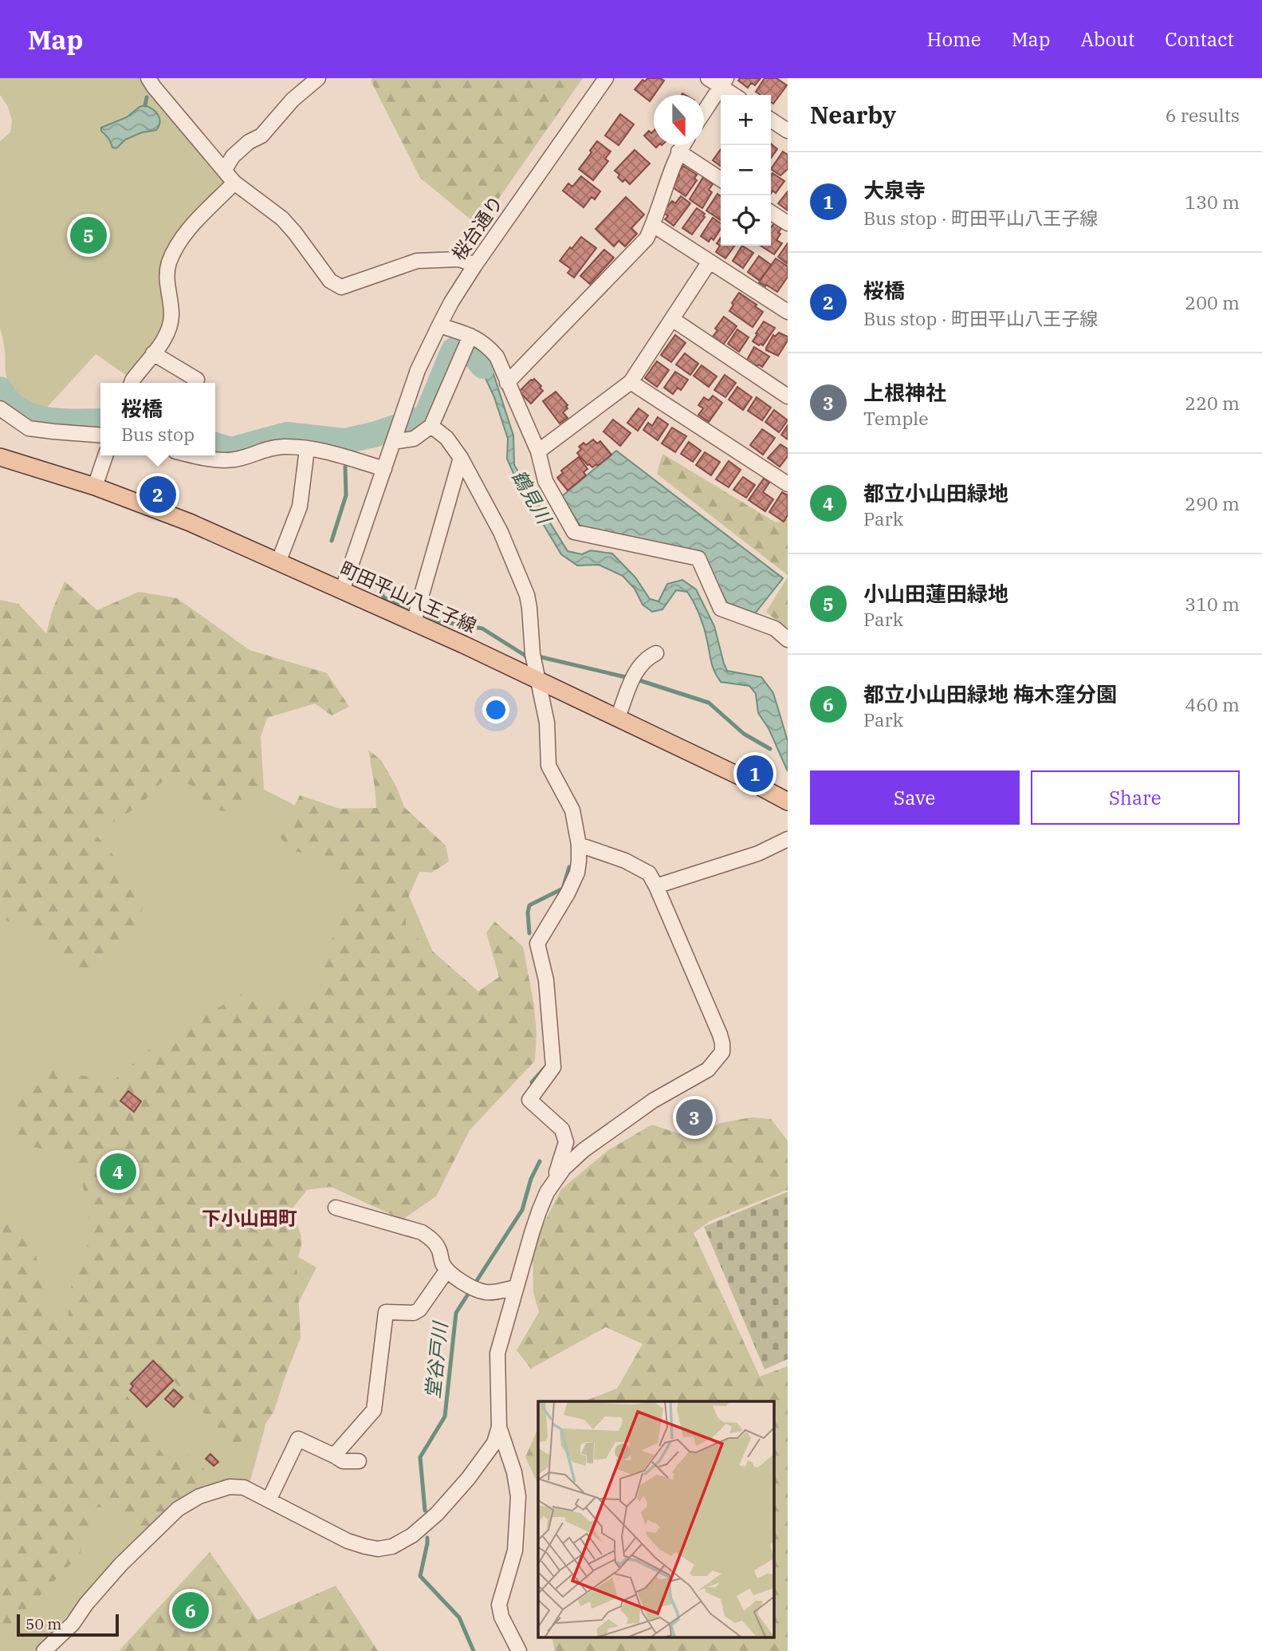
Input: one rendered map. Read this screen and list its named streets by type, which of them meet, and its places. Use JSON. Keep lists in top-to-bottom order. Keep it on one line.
{"streets":{"main road":["町田平山八王子線"],"street":["桜台通り"]},"districts":["下小山田町"],"water":["鶴見川","堂谷戸川"],"scale_bar":"50 m","north":"bottom","page":{"header":"Map","nav":["Home","Map","About","Contact"],"heading":["Nearby","6 results"],"map_buttons":["+","−"],"list":[{"mark":"1","name":"大泉寺","note":"Bus stop · 町田平山八王子線","value":"130 m"},{"mark":"2","name":"桜橋","note":"Bus stop · 町田平山八王子線","value":"200 m"},{"mark":"3","name":"上根神社","note":"Temple","value":"220 m"},{"mark":"4","name":"都立小山田緑地","note":"Park","value":"290 m"},{"mark":"5","name":"小山田蓮田緑地","note":"Park","value":"310 m"},{"mark":"6","name":"都立小山田緑地 梅木窪分園","note":"Park","value":"460 m"}],"pins":["5","2","1","3","4","6"],"popup":["桜橋","Bus stop"],"buttons":["Save","Share"],"scale":"50 m"}}
